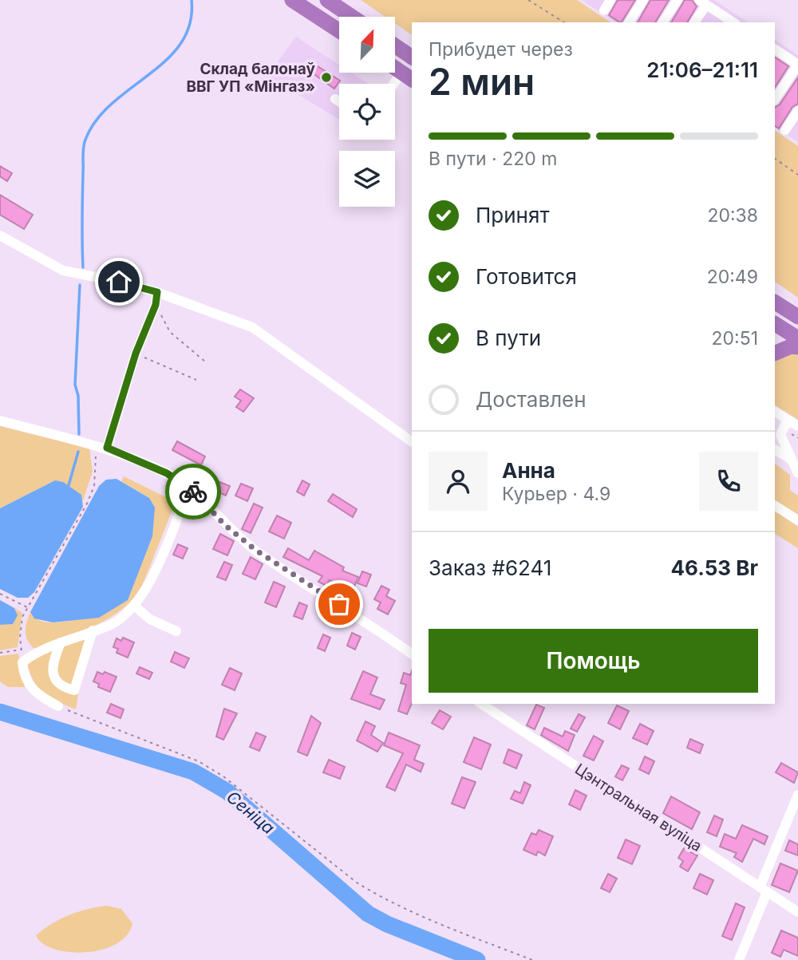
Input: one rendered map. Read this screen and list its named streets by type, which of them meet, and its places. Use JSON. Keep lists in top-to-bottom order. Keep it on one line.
{"streets":{"street":["Цэнтральная вуліца"]},"water":["Сеніца"],"places":["Склад балонаў ВВГ УП «Мінгаз»"],"north":"top right","page":{"heading":["2 мин","Прибудет через","21:06–21:11"],"panel":["Анна","Курьер · 4.9","Заказ #6241","46.53 Br"],"bar":"В пути · 220 m","list":[["Принят","20:38"],["Готовится","20:49"],["В пути","20:51"],"Доставлен"],"buttons":"Помощь"}}
